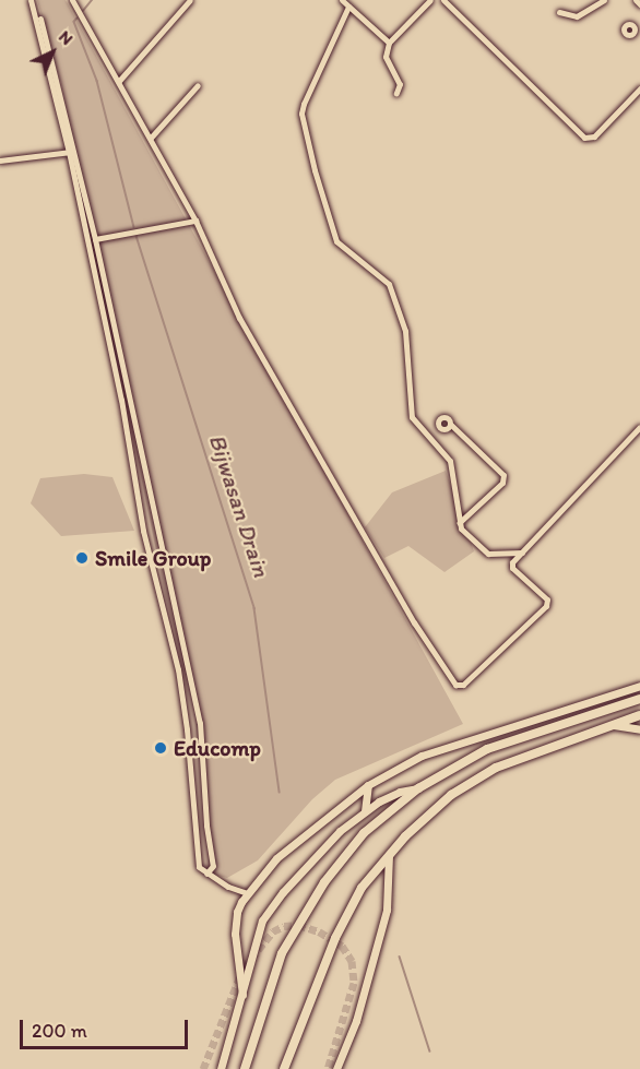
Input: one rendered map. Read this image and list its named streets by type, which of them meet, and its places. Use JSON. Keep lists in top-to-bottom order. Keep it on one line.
{"water":["Bijwasan Drain"],"places":["Smile Group","Educomp"],"scale_bar":"200 m","north":"top right"}
